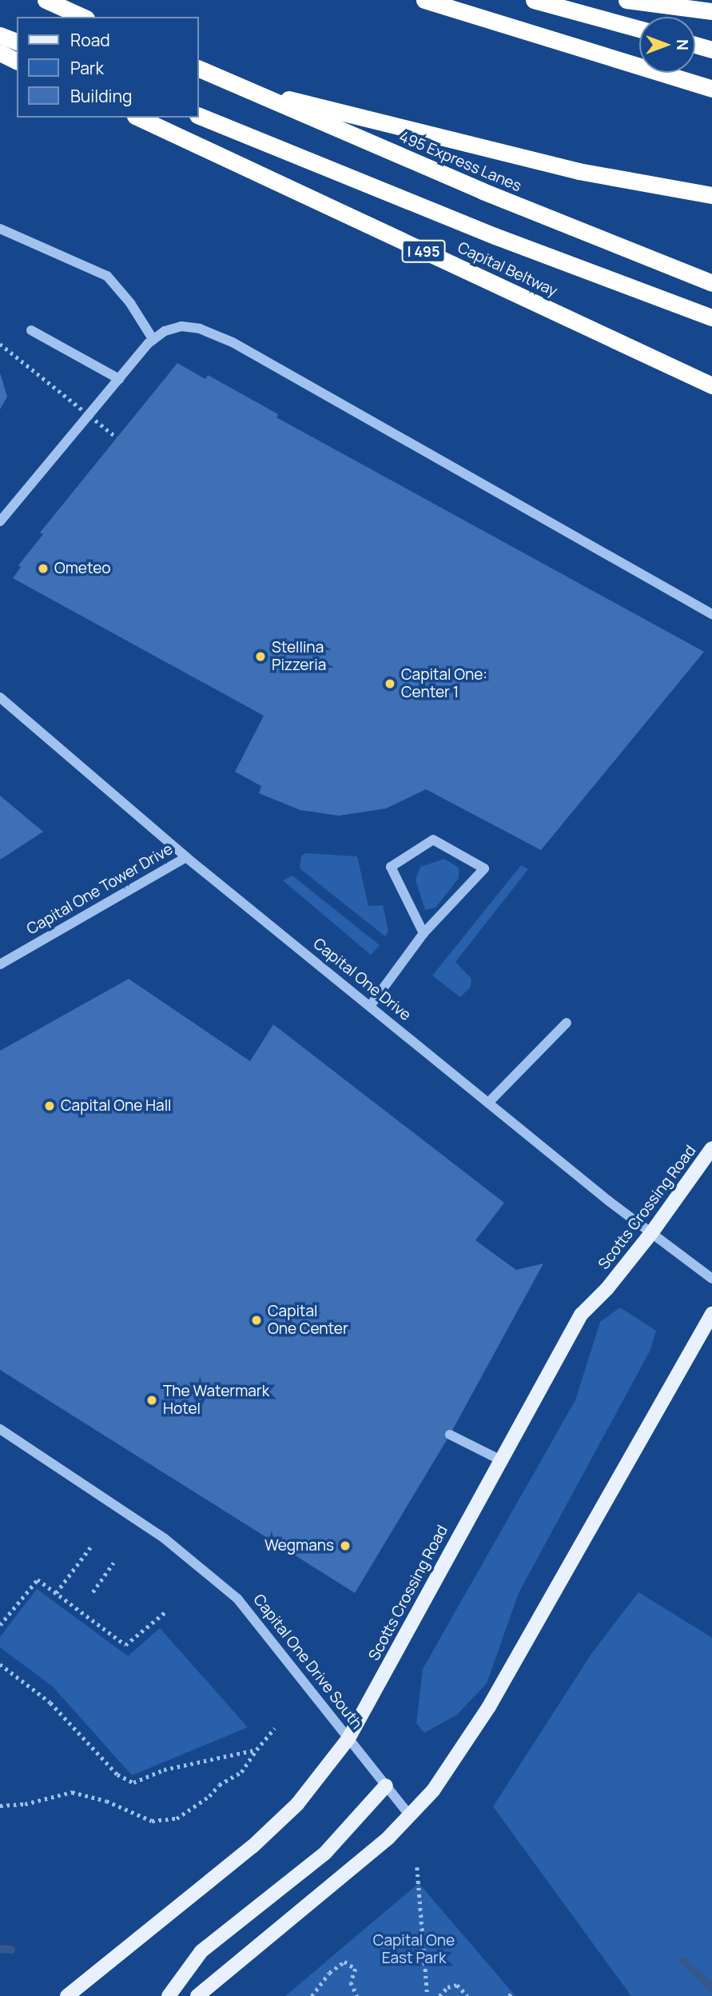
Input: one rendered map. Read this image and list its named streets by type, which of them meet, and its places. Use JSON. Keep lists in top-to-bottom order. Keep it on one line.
{"streets":{"highway":["495 Express Lanes","I 495","Capital Beltway"],"main road":["Scotts Crossing Road"],"street":["Capital One Tower Drive","Capital One Drive","Capital One Drive South"]},"crossings":[["Capital One Tower Drive","Capital One Drive"],["Capital One Drive","Scotts Crossing Road"],["Scotts Crossing Road","Capital One Drive South"]],"parks":["Capital One East Park"],"places":["Ometeo","Stellina Pizzeria","Capital One: Center 1","Capital One Hall","Capital One Center","The Watermark Hotel","Wegmans"],"legend":["Road","Park","Building"],"north":"right"}
